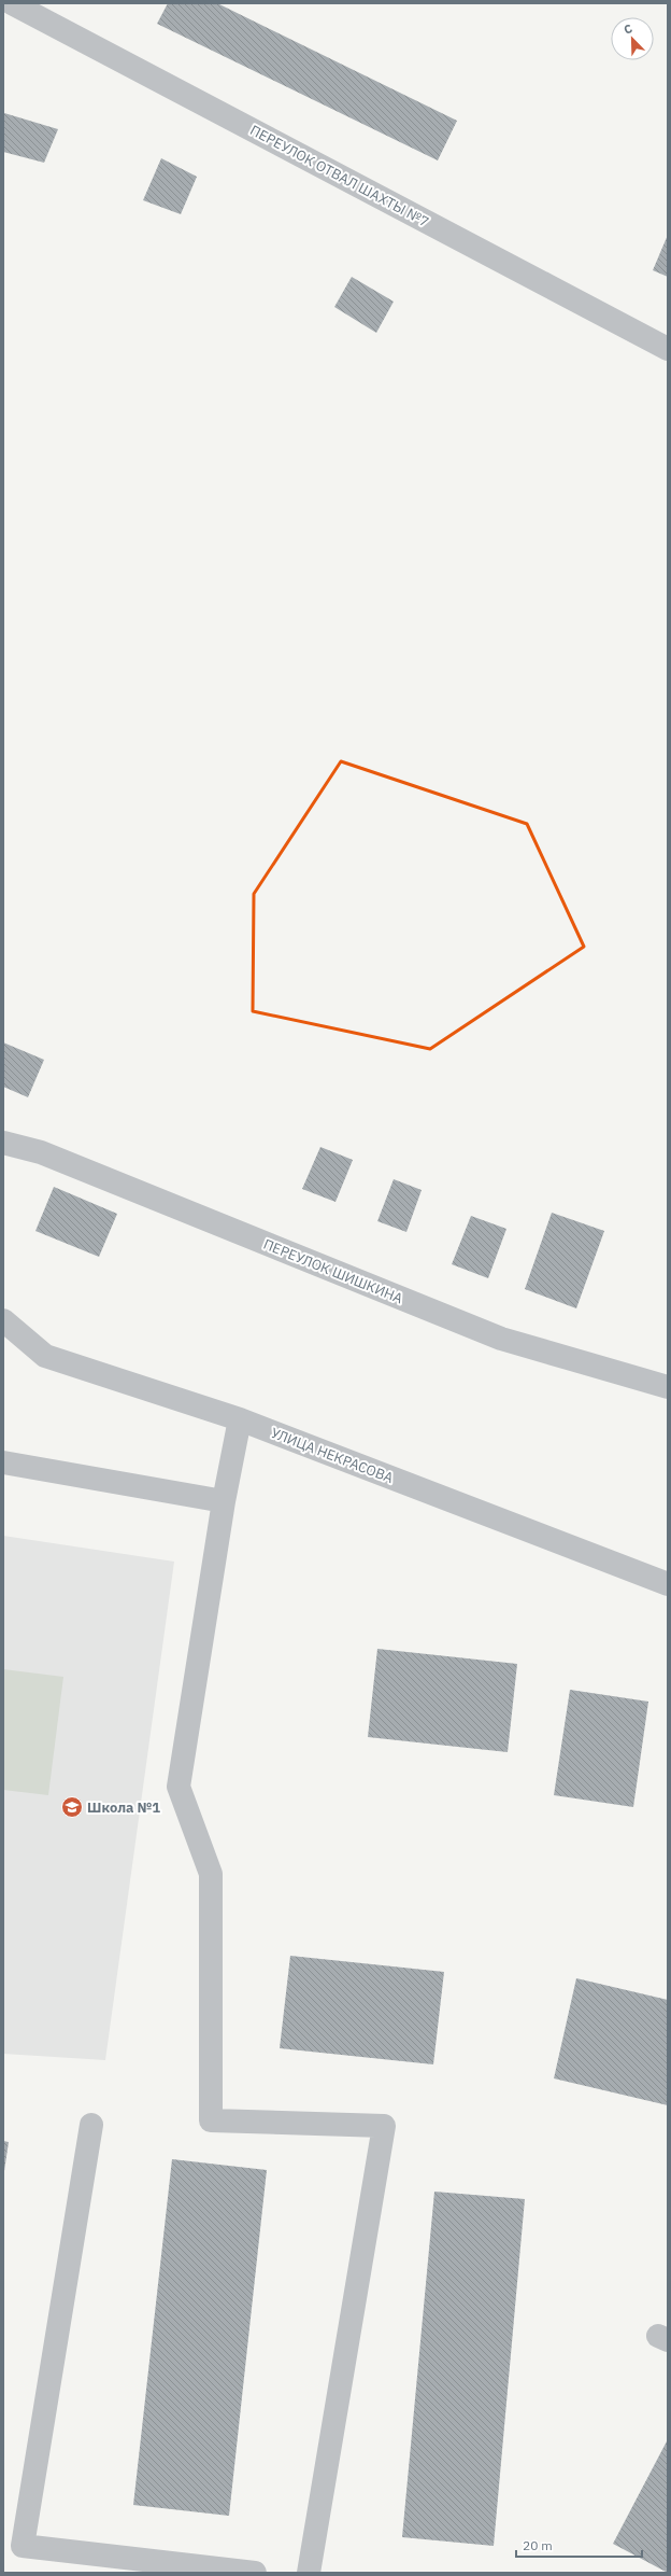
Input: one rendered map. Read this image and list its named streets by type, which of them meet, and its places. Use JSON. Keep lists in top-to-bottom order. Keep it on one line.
{"streets":{"street":["ПЕРЕУЛОК ОТВАЛ ШАХТЫ №7","ПЕРЕУЛОК ШИШКИНА","УЛИЦА НЕКРАСОВА"]},"places":{"school or university":["Школа №1"]},"scale_bar":"20 m","north":"top left"}
